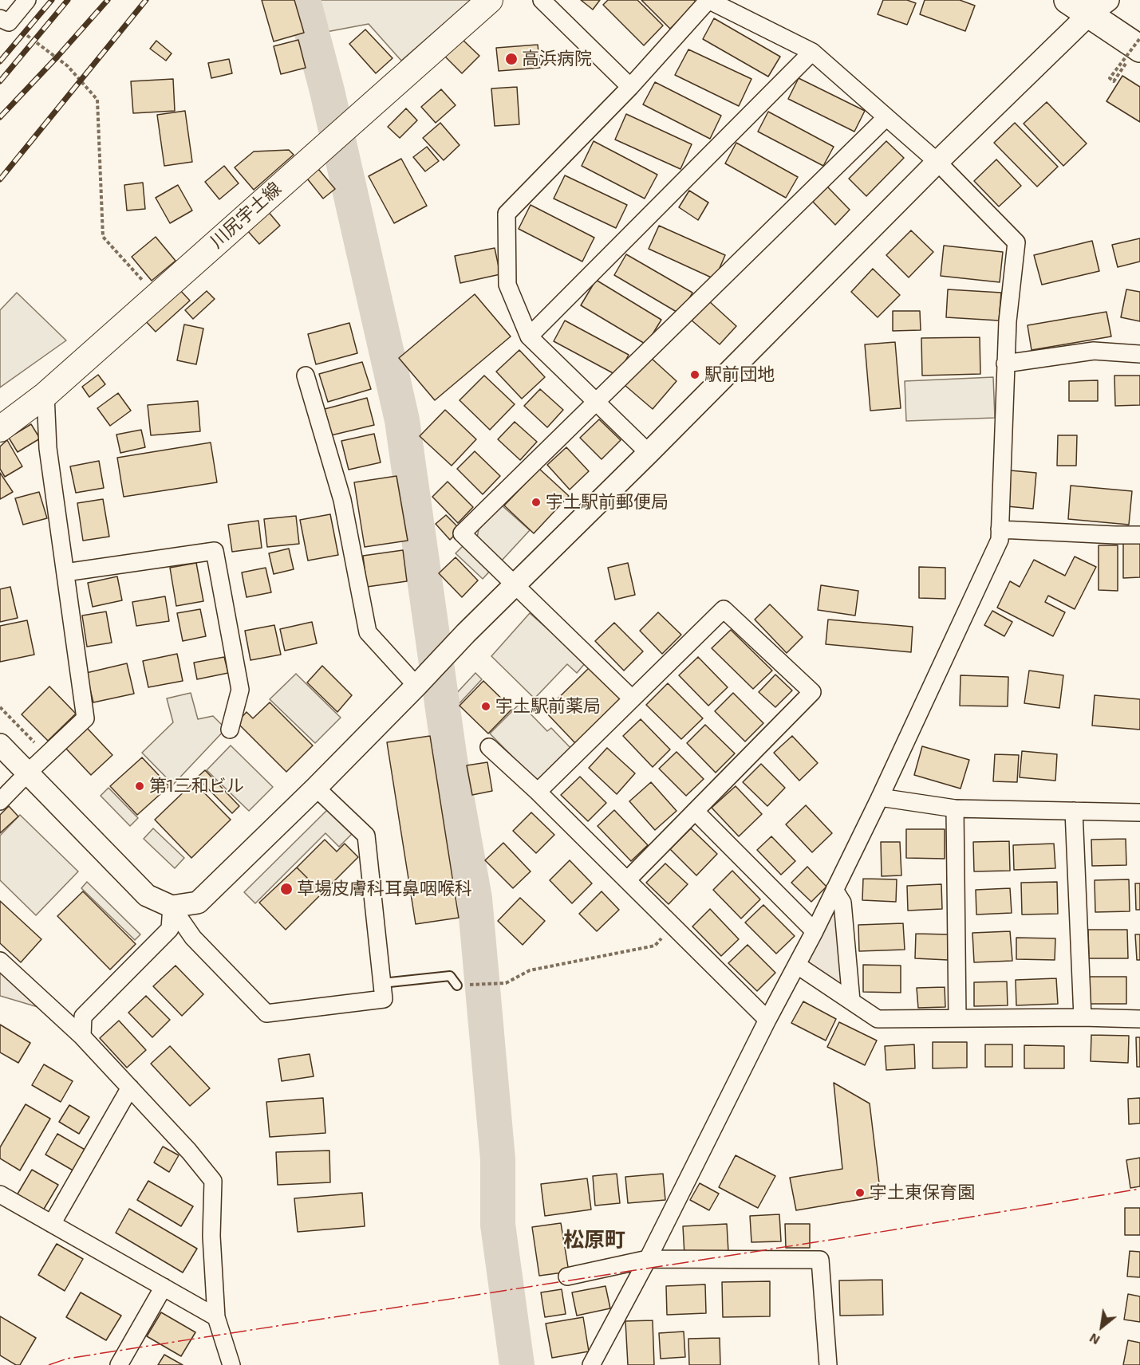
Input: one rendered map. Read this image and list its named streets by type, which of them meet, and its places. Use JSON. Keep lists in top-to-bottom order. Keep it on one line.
{"streets":{"main road":["川尻宇土線"]},"districts":["松原町"],"places":["高浜病院","駅前団地","宇土駅前郵便局","宇土駅前薬局","第1三和ビル","草場皮膚科耳鼻咽喉科","宇土東保育園"],"north":"bottom left"}
